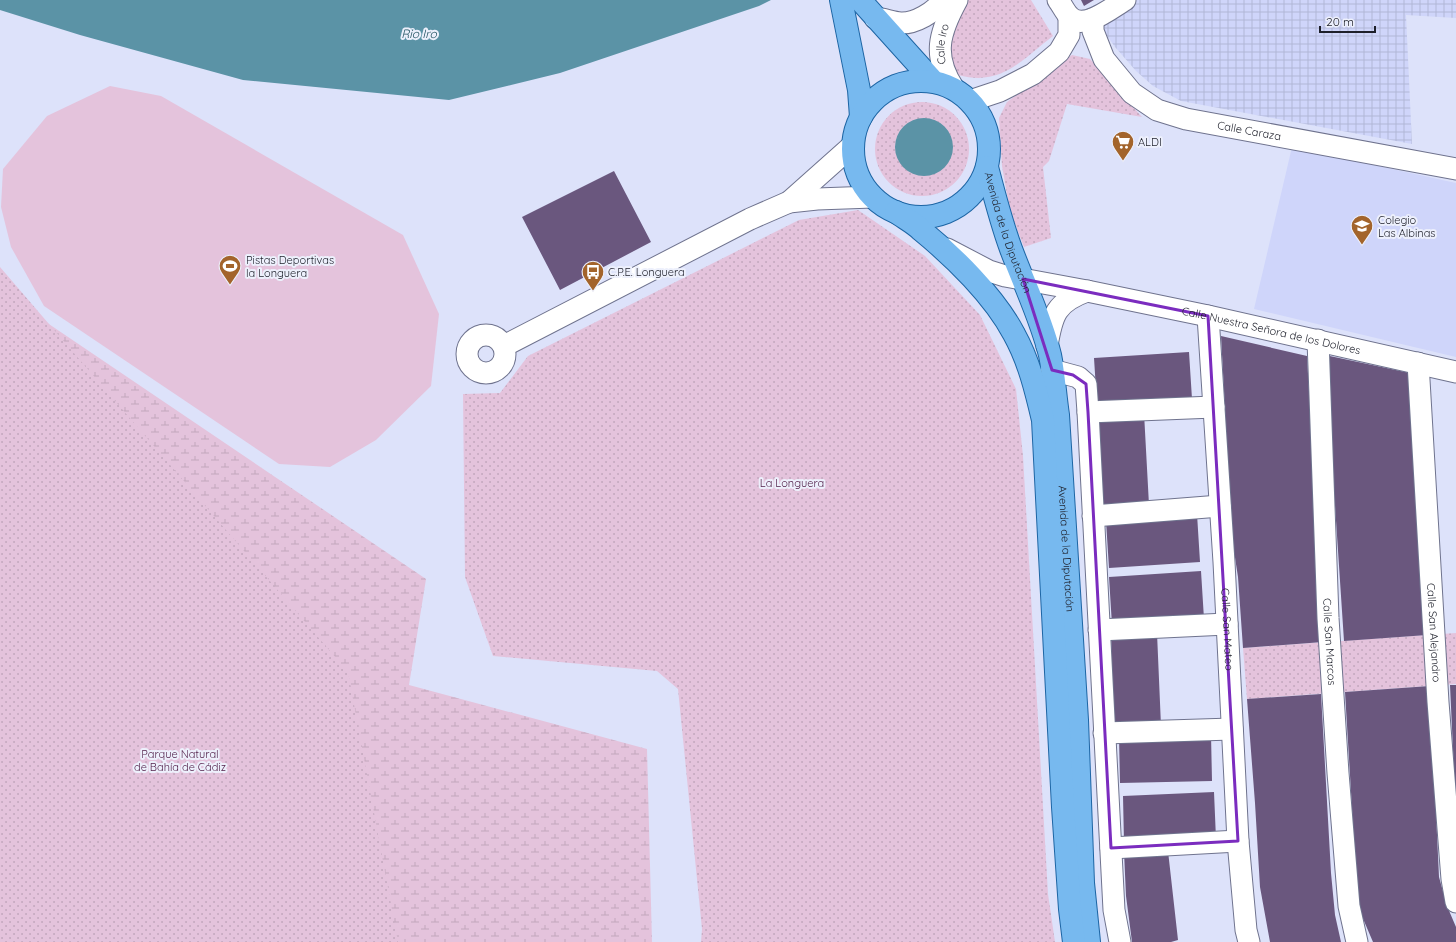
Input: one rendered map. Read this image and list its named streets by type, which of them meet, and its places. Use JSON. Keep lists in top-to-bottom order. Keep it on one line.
{"streets":{"main road":["Avenida de la Diputación"],"street":["Calle Iro","Calle Caraza","Calle Nuestra Señora de los Dolores","Calle San Mateo","Calle San Alejandro","Calle San Marcos"]},"crossings":[["Calle Iro","Avenida de la Diputación"],["Avenida de la Diputación","Calle Nuestra Señora de los Dolores"],["Calle Nuestra Señora de los Dolores","Calle San Mateo"],["Calle Nuestra Señora de los Dolores","Calle San Alejandro"],["Calle Nuestra Señora de los Dolores","Calle San Marcos"]],"water":["Rio Iro"],"parks":["La Longuera","Parque Natural de Bahía de Cádiz"],"places":{"supermarket":["ALDI"],"school or university":["Colegio Las Albinas"],"sports":["Pistas Deportivas la Longuera"],"bus stop":["C.P.E. Longuera"]},"scale_bar":"20 m"}
